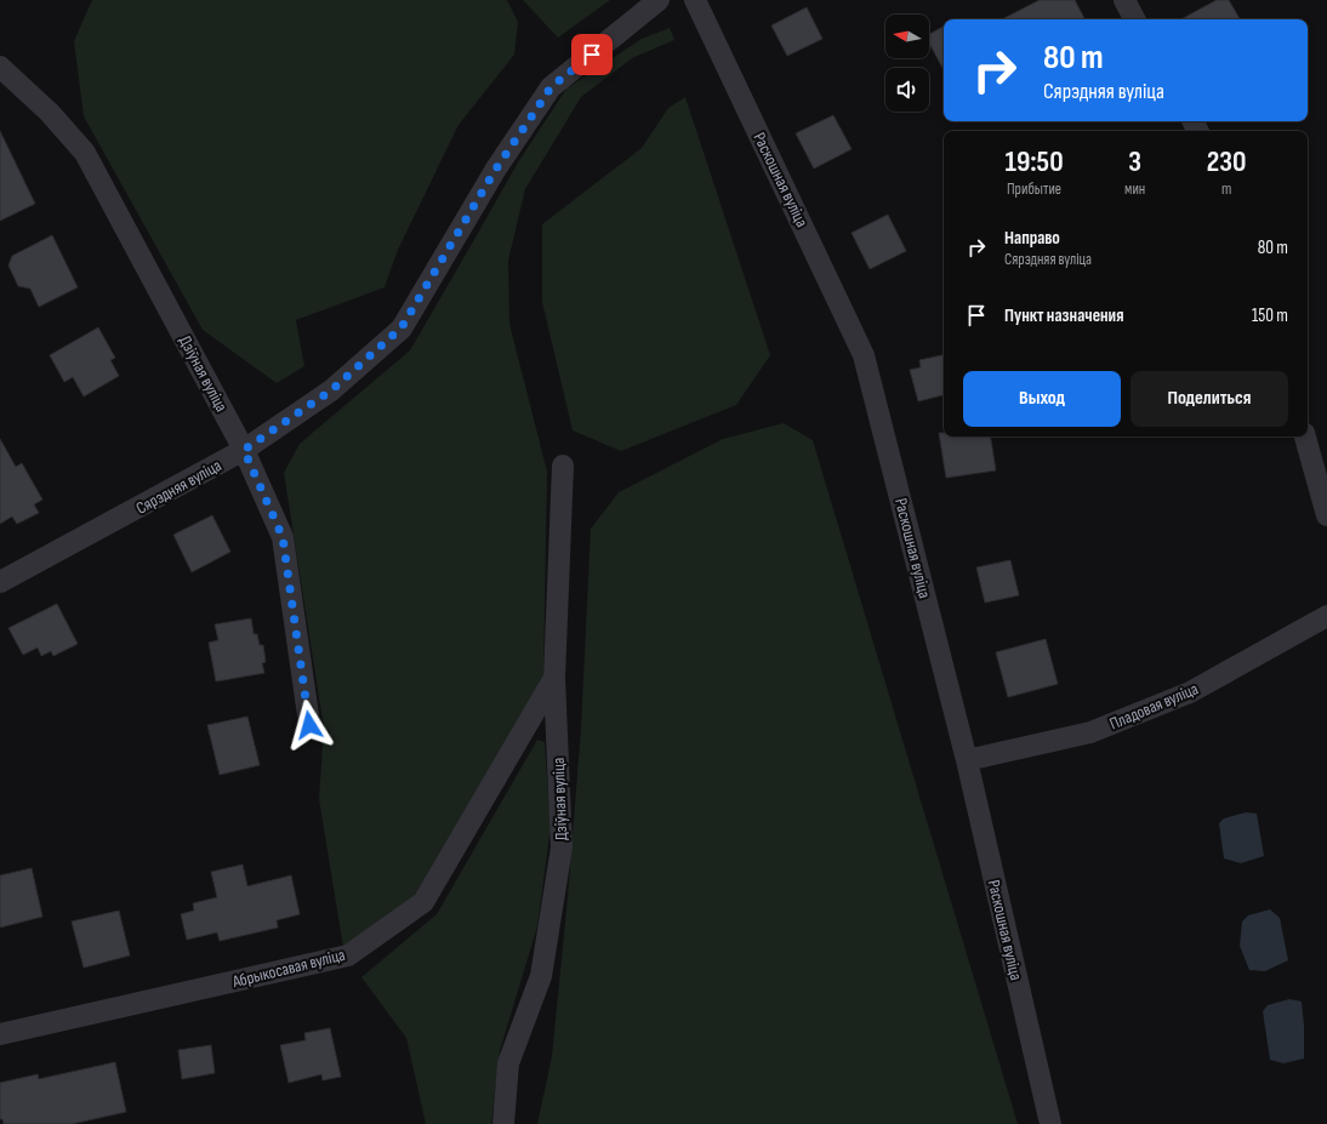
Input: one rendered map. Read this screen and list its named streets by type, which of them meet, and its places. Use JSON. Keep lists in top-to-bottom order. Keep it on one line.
{"streets":{"street":["Раскошная вуліца","Дзіўная вуліца","Сярэдняя вуліца","Пладовая вуліца","Абрыкосавая вуліца"]},"crossings":[["Раскошная вуліца","Пладовая вуліца"],["Дзіўная вуліца","Сярэдняя вуліца"],["Дзіўная вуліца","Абрыкосавая вуліца"]],"north":"left","page":{"turn":["80 m","Сярэдняя вуліца"],"eta":["19:50","Прибытие","3","мин","230","m"],"list":[{"name":"Направо","note":"Сярэдняя вуліца","value":"80 m"},{"name":"Пункт назначения","value":"150 m"}],"buttons":["Выход","Поделиться"]}}
